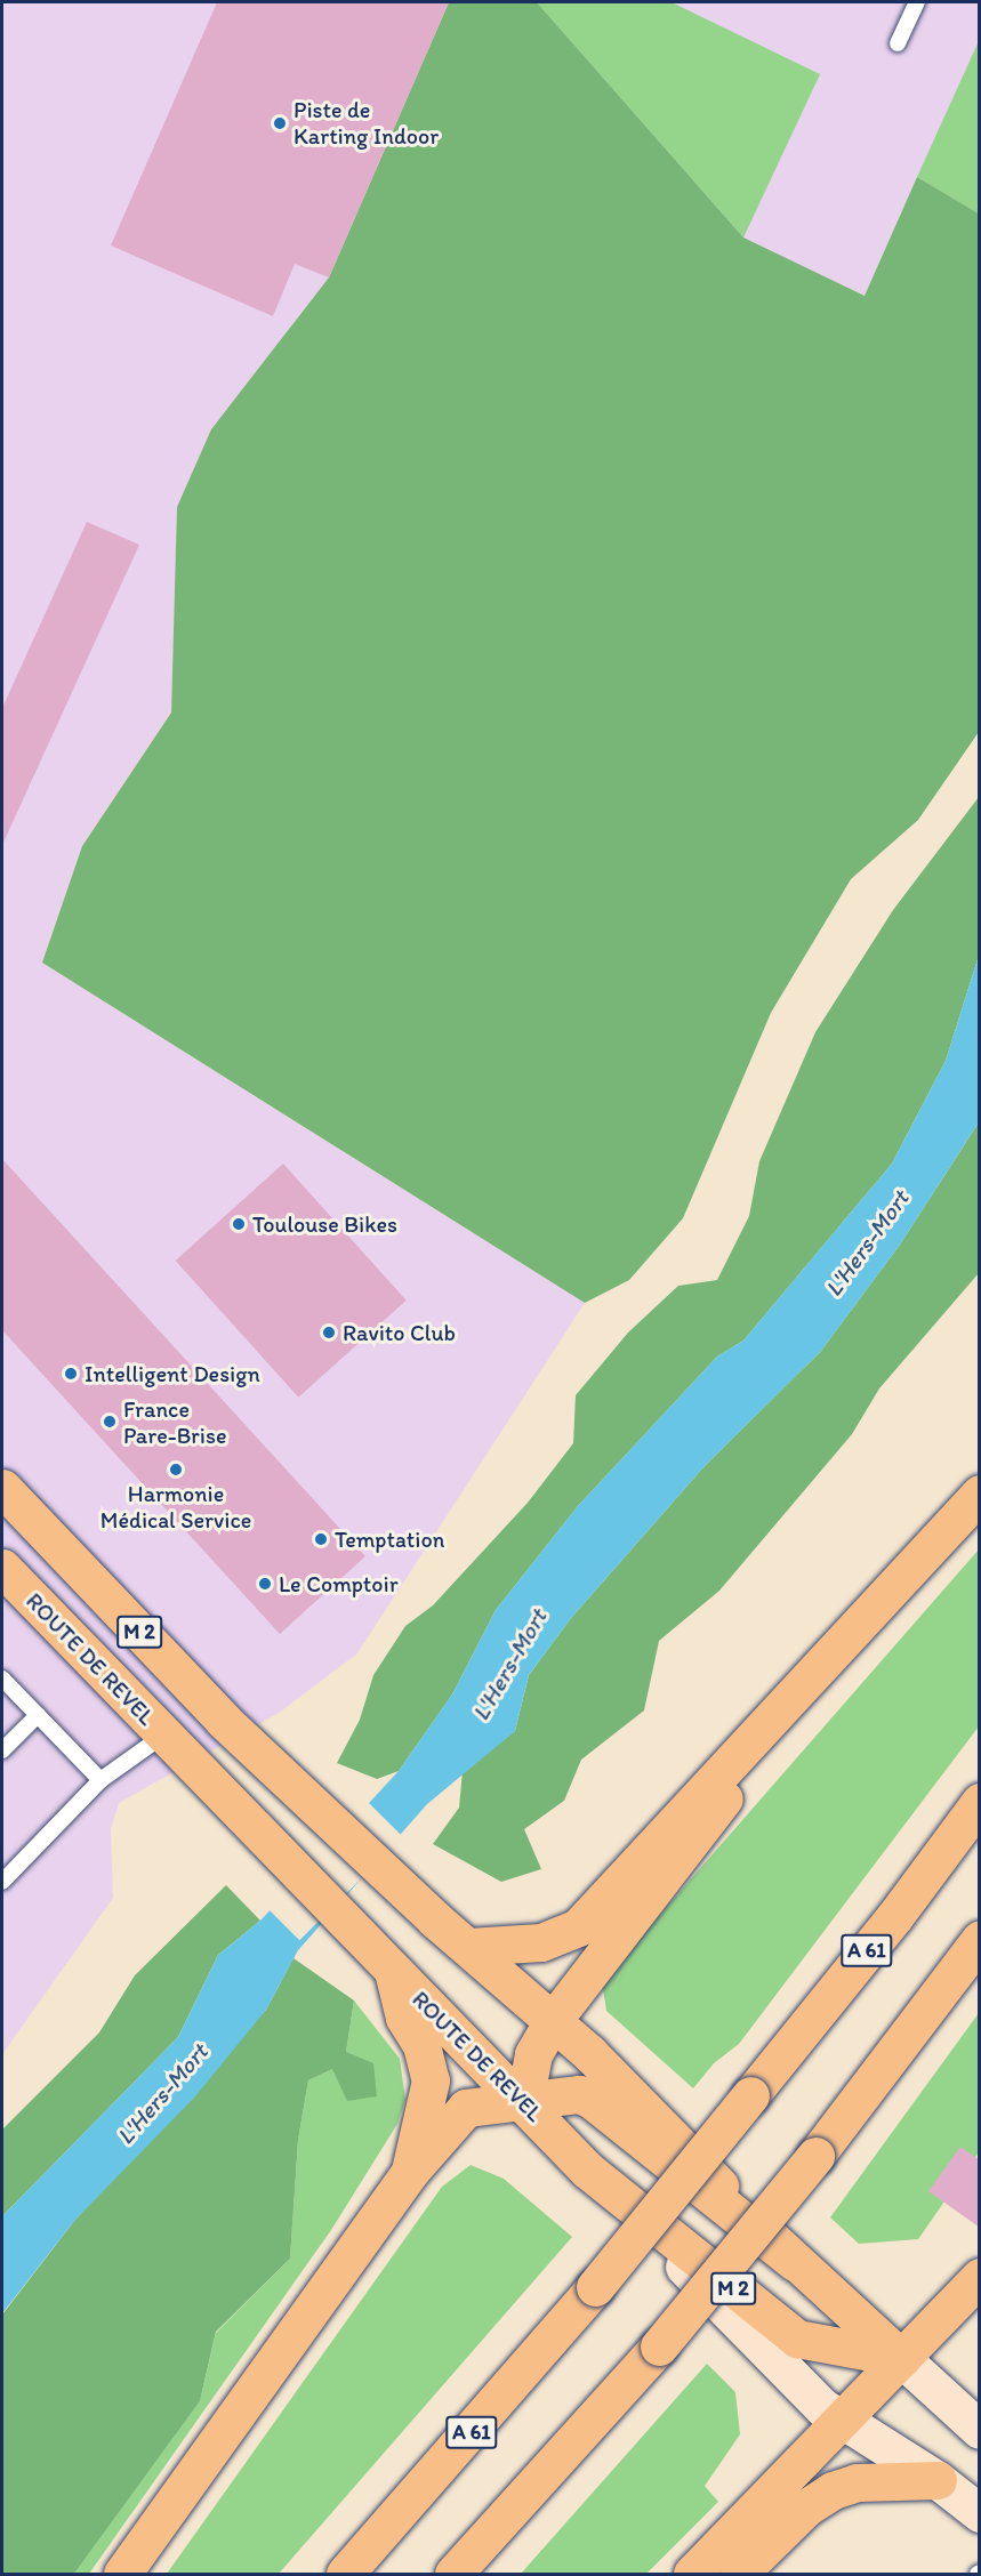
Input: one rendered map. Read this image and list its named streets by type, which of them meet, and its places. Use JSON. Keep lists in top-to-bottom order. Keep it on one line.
{"streets":{"main road":["M 2","ROUTE DE REVEL","A 61"]},"crossings":[["M 2","ROUTE DE REVEL"]],"water":["L'Hers-Mort"],"places":["Piste de Karting Indoor","Toulouse Bikes","Ravito Club","Intelligent Design","France Pare-Brise","Harmonie Médical Service","Temptation","Le Comptoir"]}
